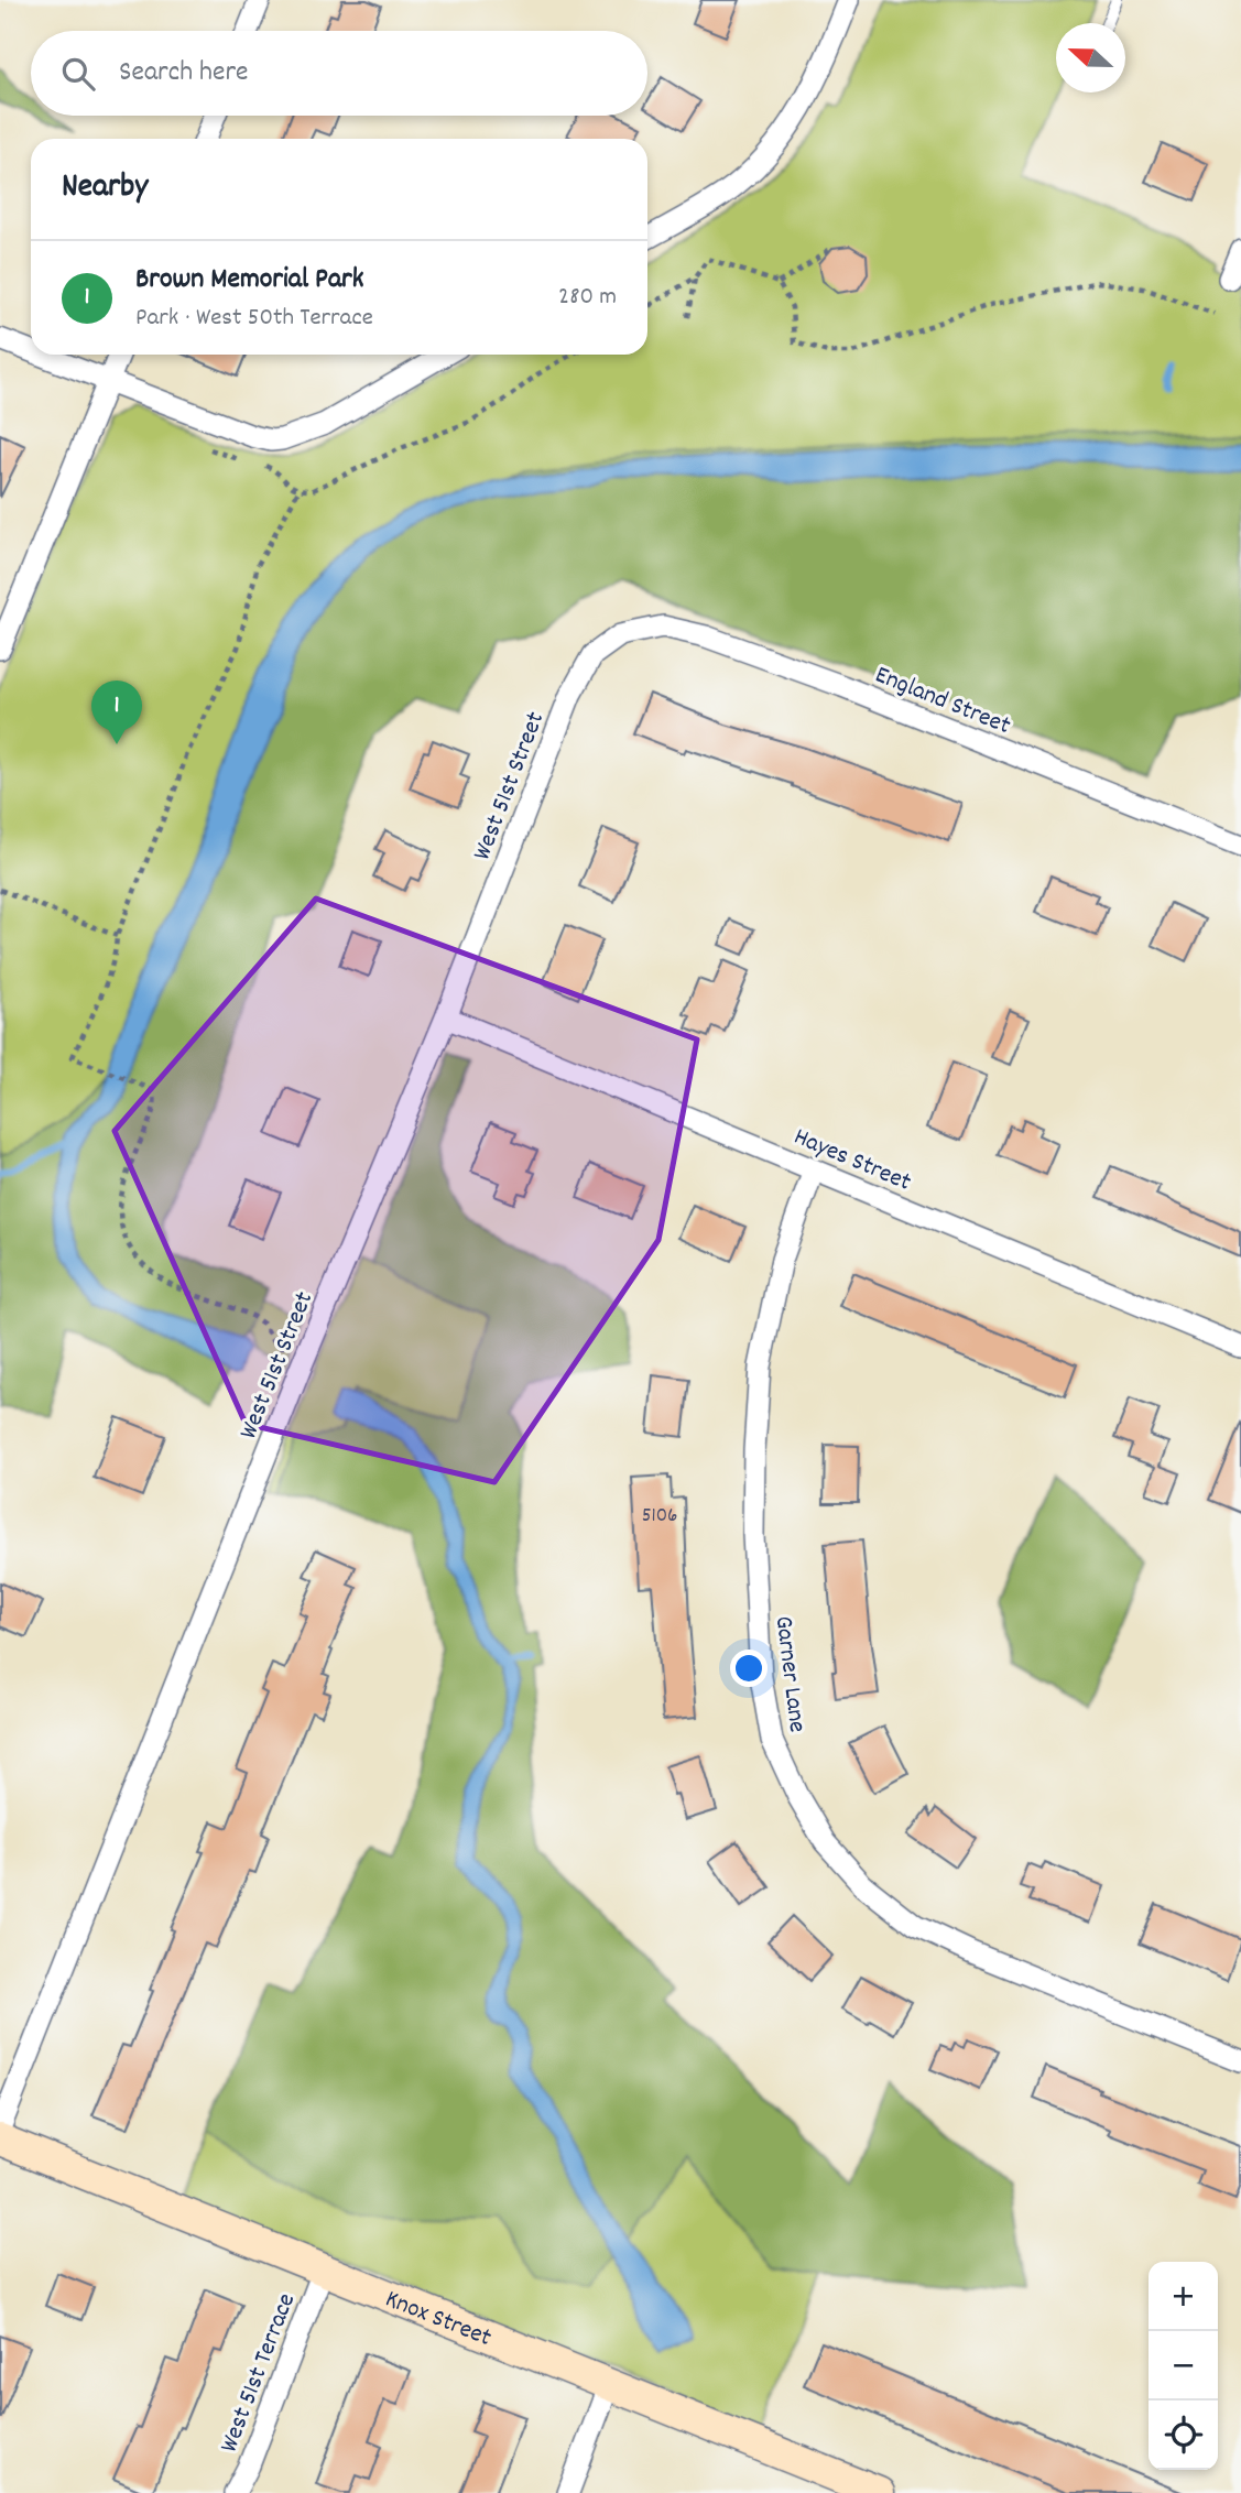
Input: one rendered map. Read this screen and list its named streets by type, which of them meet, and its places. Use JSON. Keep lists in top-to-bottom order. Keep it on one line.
{"streets":{"street":["England Street","West 51st Street","Hayes Street","Garner Lane","Knox Street","West 51st Terrace"]},"crossings":[["England Street","West 51st Street"],["West 51st Street","Hayes Street"],["Hayes Street","Garner Lane"],["Knox Street","West 51st Terrace"]],"house_numbers":["5106"],"north":"left","page":{"search":"Search here","heading":"Nearby","list":[{"mark":"1","name":"Brown Memorial Park","note":"Park · West 50th Terrace","value":"280 m"}],"pins":"1","map_buttons":["+","−"]}}
